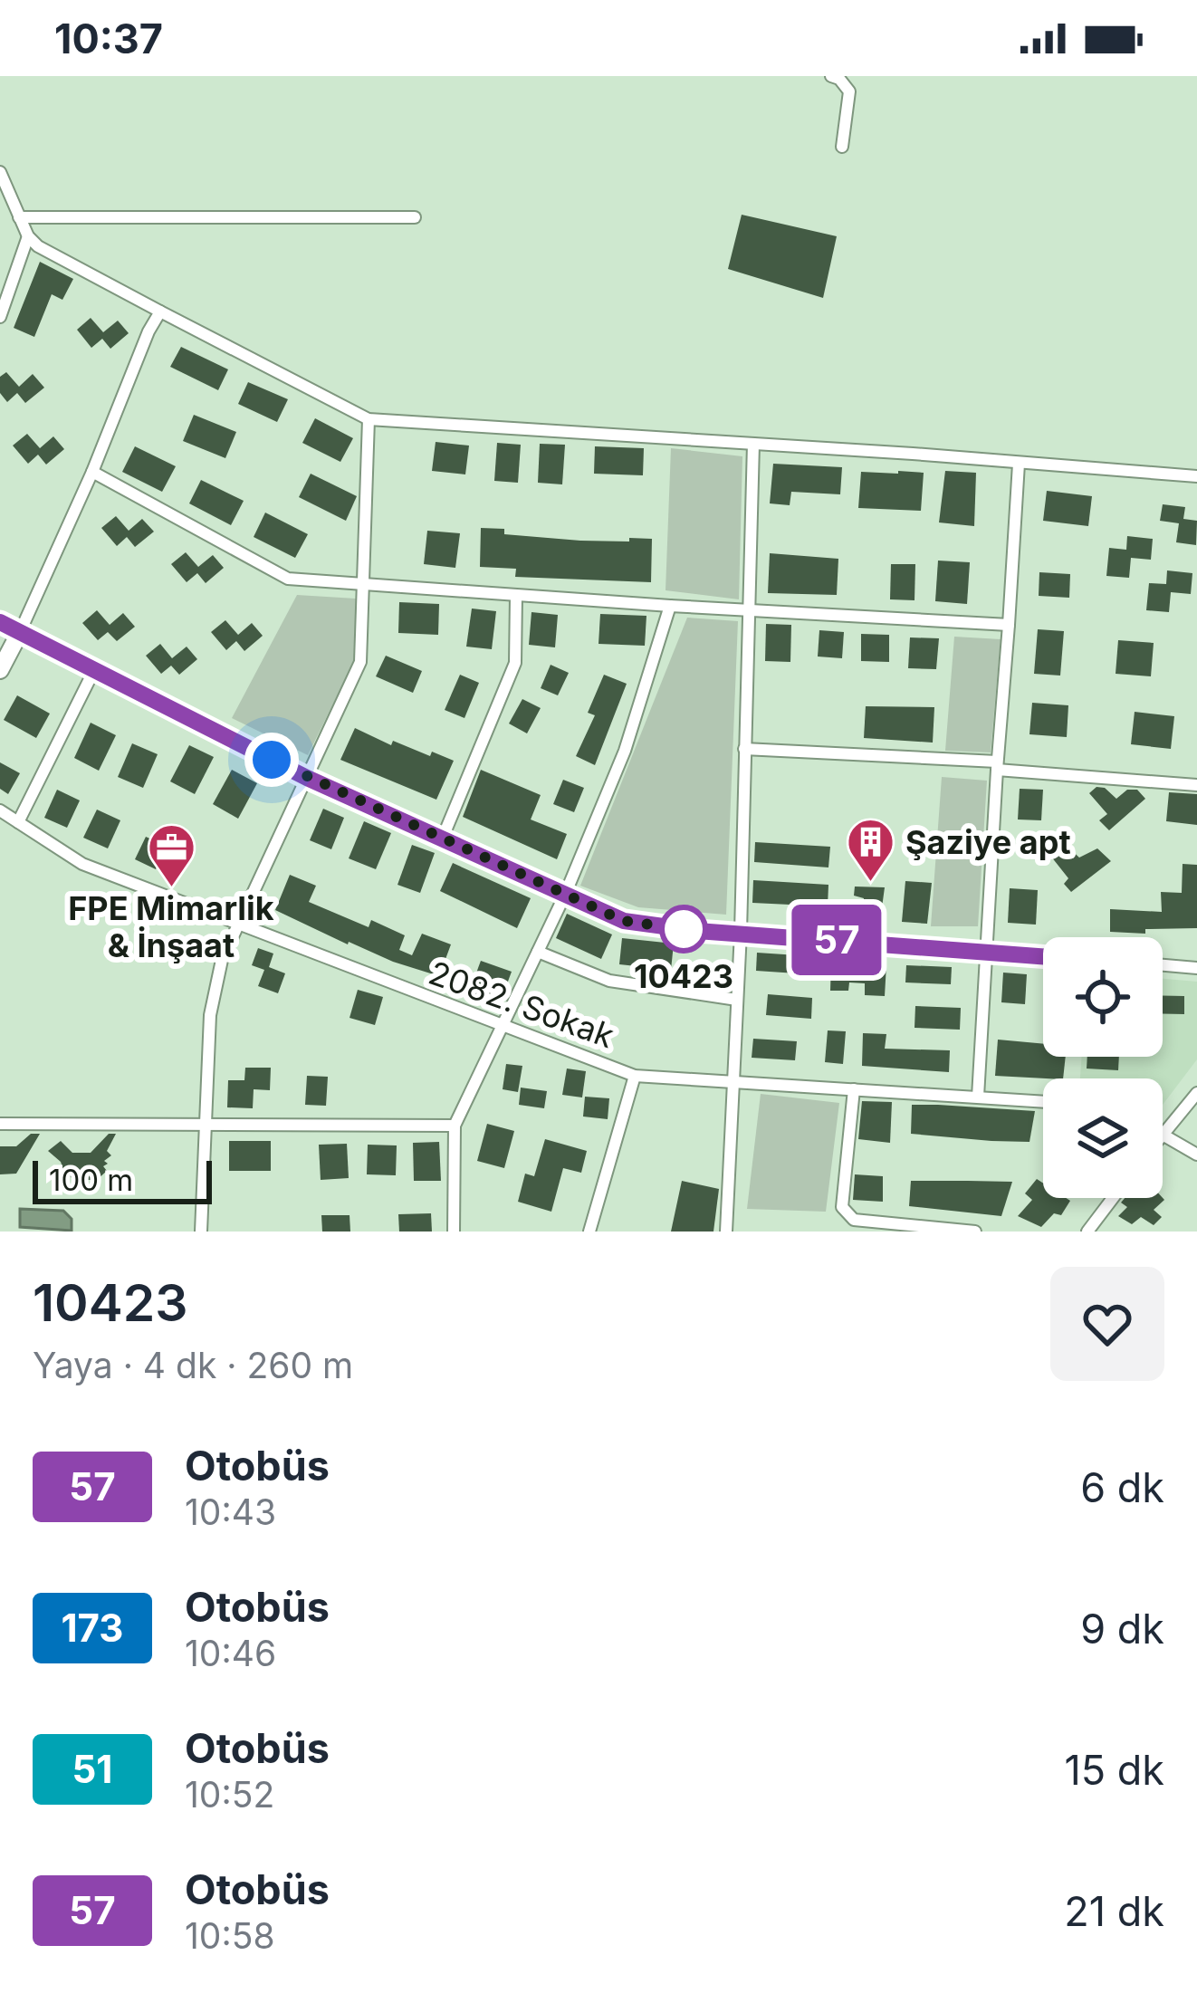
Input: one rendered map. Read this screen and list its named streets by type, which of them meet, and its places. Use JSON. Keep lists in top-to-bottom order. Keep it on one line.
{"streets":{"street":["2082. Sokak"]},"places":{"building":["Şaziye apt"],"office":["FPE Mimarlik & İnşaat"],"other":["10423"]},"lines":["bus line 57"],"scale_bar":"100 m","page":{"status":"10:37","on_map":"57","scale":"100 m","heading":["10423","Yaya · 4 dk · 260 m"],"list":[{"mark":"57","name":"Otobüs","note":"10:43","value":"6 dk"},{"mark":"173","name":"Otobüs","note":"10:46","value":"9 dk"},{"mark":"51","name":"Otobüs","note":"10:52","value":"15 dk"},{"mark":"57","name":"Otobüs","note":"10:58","value":"21 dk"}]}}
